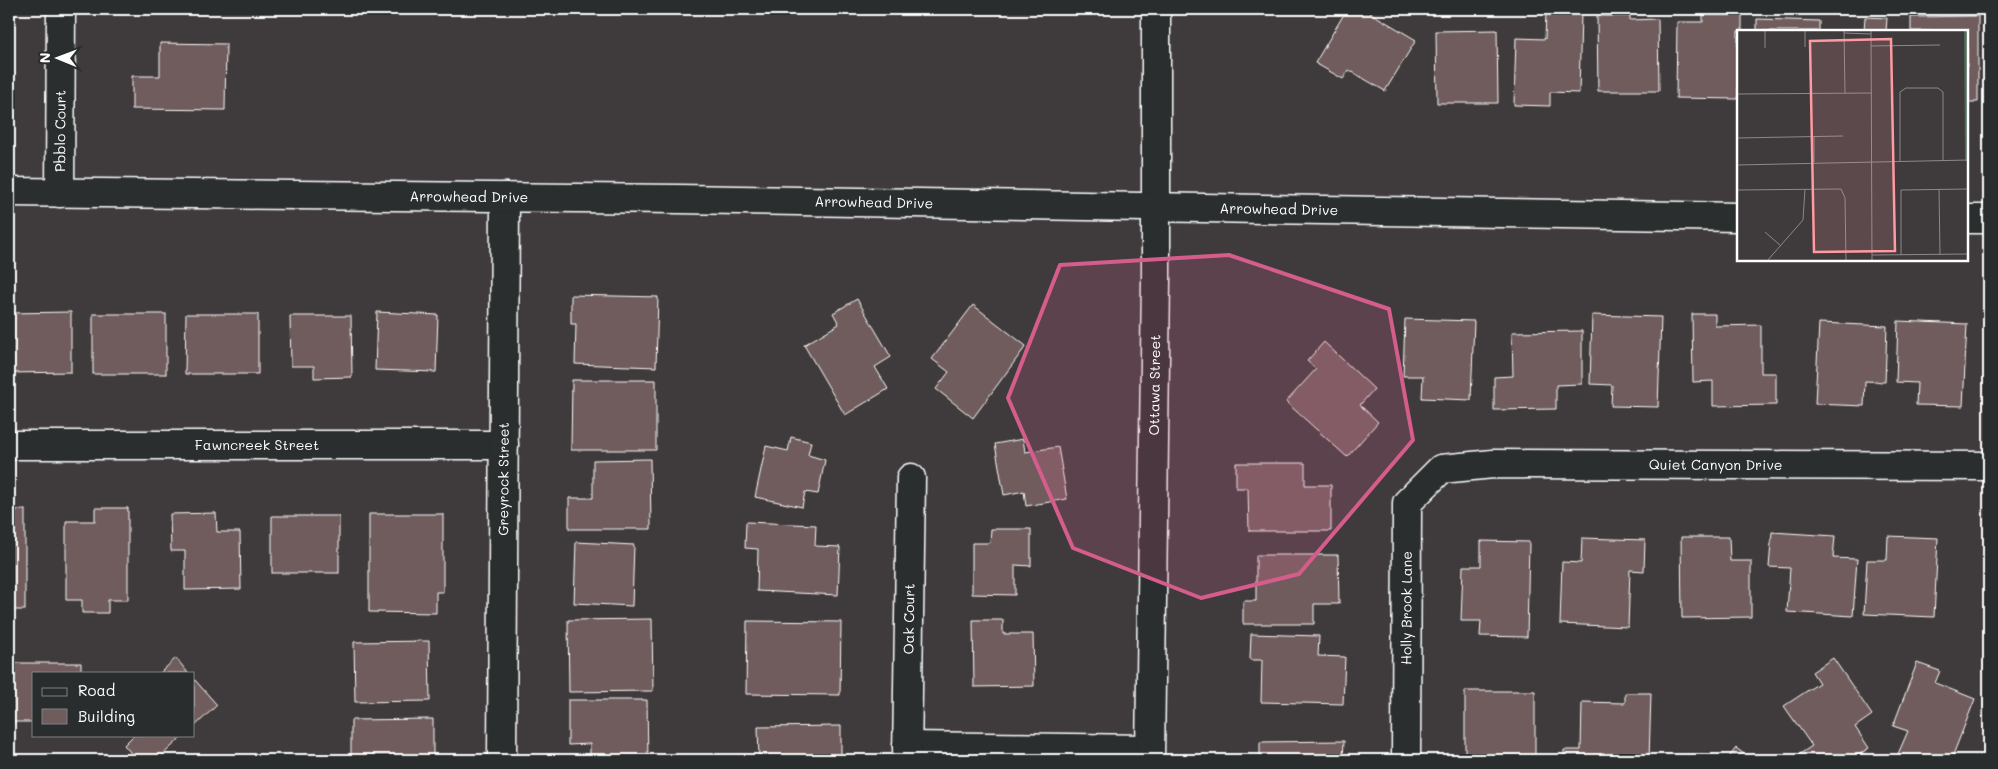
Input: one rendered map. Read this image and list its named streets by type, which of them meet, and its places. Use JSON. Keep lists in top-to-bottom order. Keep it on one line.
{"streets":{"street":["Pbblo Court","Arrowhead Drive","Ottawa Street","Fawncreek Street","Quiet Canyon Drive","Greyrock Street","Holly Brook Lane","Oak Court"]},"crossings":[["Pbblo Court","Arrowhead Drive"],["Arrowhead Drive","Ottawa Street"],["Arrowhead Drive","Greyrock Street"],["Fawncreek Street","Greyrock Street"],["Quiet Canyon Drive","Holly Brook Lane"]],"legend":["Road","Building"],"north":"left"}
